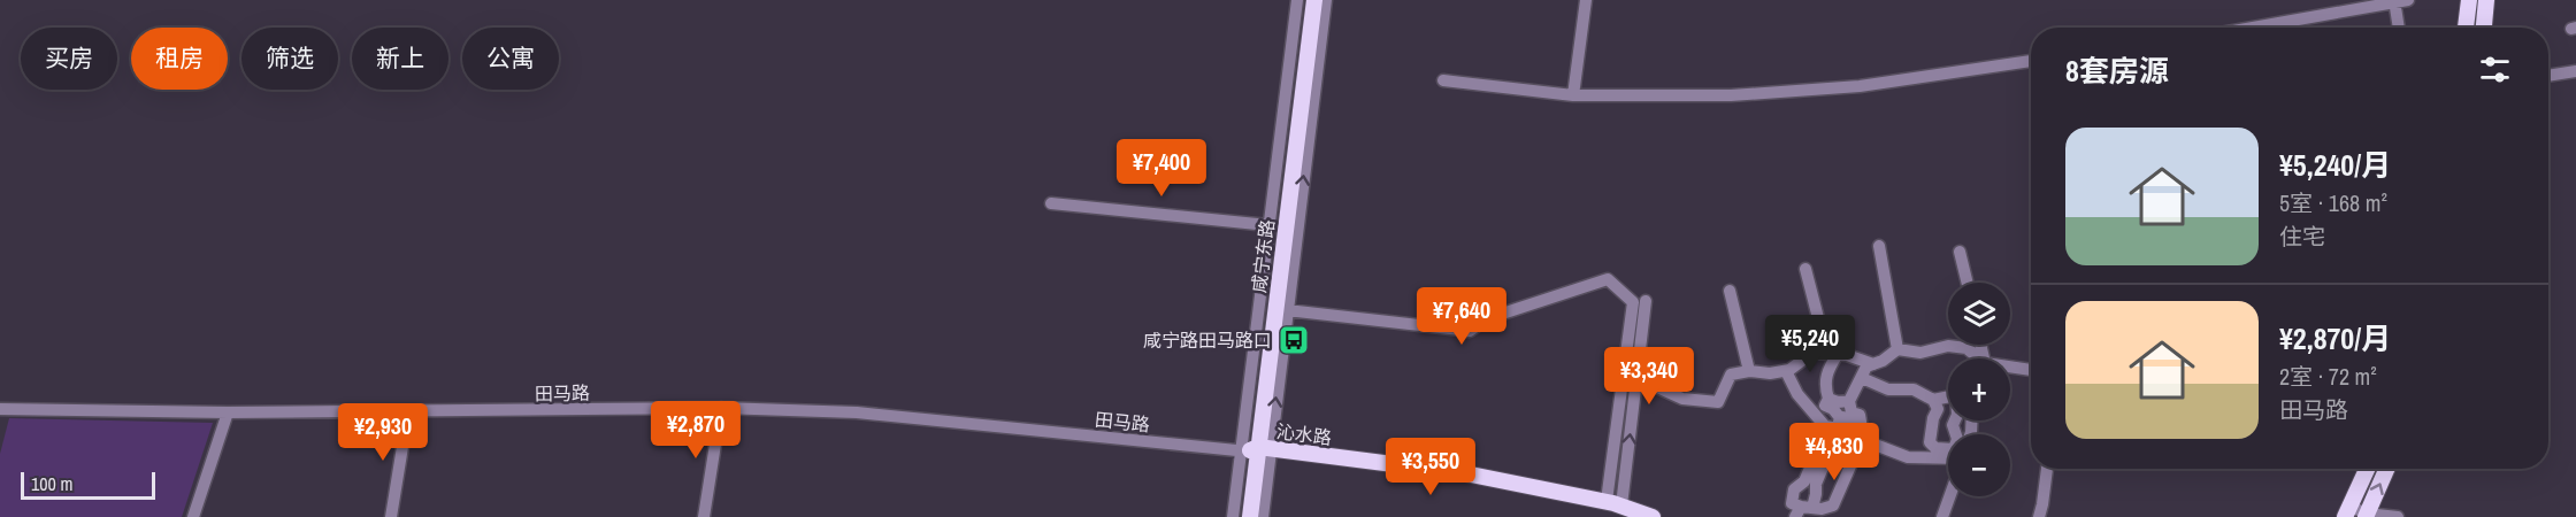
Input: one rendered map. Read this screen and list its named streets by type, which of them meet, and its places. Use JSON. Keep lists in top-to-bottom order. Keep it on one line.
{"streets":{"main road":["咸宁东路","沁水路"],"street":["田马路"]},"crossings":[["咸宁东路","田马路"],["咸宁东路","沁水路"],["田马路","沁水路"]],"places":{"bus stop":["咸宁路田马路口"]},"scale_bar":"100 m","page":{"chip":["买房","租房","筛选","新上","公寓"],"heading":"8套房源","list":[{"name":"¥5,240/月","note":"5室 · 168 m² · 住宅"},{"name":"¥2,870/月","note":"2室 · 72 m² · 田马路"}],"price":["¥7,400","¥7,640","¥5,240","¥3,340","¥2,870","¥2,930","¥4,830","¥3,550"],"map_buttons":["+","−"],"scale":"100 m"}}
